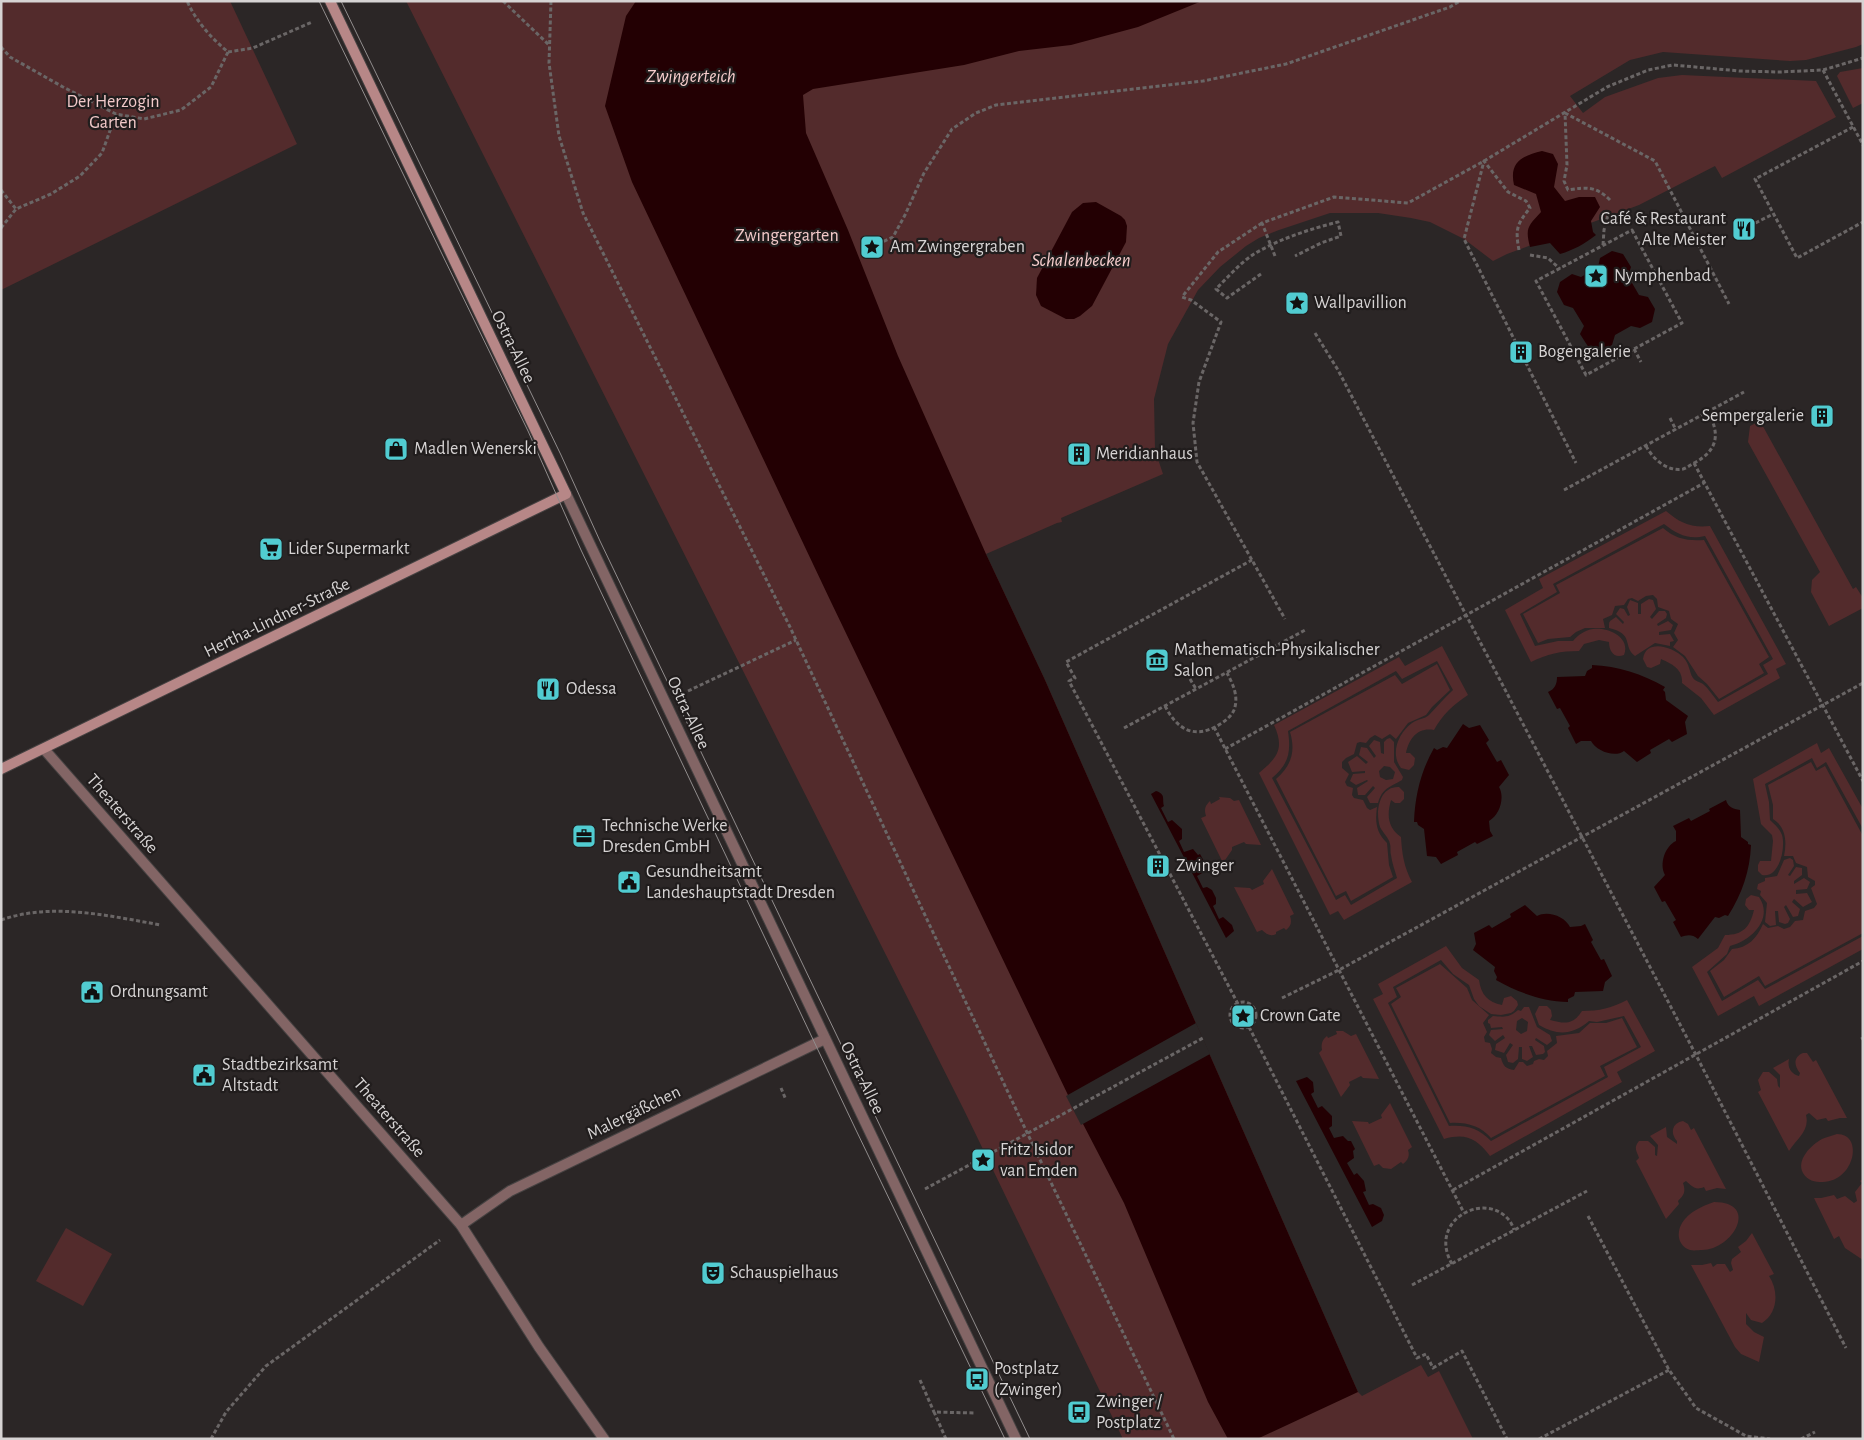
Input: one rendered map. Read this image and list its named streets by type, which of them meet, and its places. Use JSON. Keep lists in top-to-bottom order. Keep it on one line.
{"streets":{"street":["Ostra-Allee","Hertha-Lindner-Straße","Theaterstraße","Malergäßchen"]},"crossings":[["Ostra-Allee","Hertha-Lindner-Straße"],["Ostra-Allee","Malergäßchen"],["Hertha-Lindner-Straße","Theaterstraße"],["Theaterstraße","Malergäßchen"]],"water":["Zwingerteich","Schalenbecken"],"parks":["Der Herzogin Garten","Zwingergarten"],"places":{"restaurant":["Café & Restaurant Alte Meister","Odessa"],"place":["Am Zwingergraben","Nymphenbad","Wallpavillion","Crown Gate","Fritz Isidor van Emden"],"building":["Bogengalerie","Sempergalerie","Meridianhaus","Zwinger"],"shop":["Madlen Wenerski"],"supermarket":["Lider Supermarkt"],"museum":["Mathematisch-Physikalischer Salon"],"office":["Technische Werke Dresden GmbH"],"public building":["Gesundheitsamt Landeshauptstadt Dresden","Ordnungsamt","Stadtbezirksamt Altstadt"],"theatre":["Schauspielhaus"],"bus stop":["Postplatz (Zwinger)","Zwinger / Postplatz"]}}
